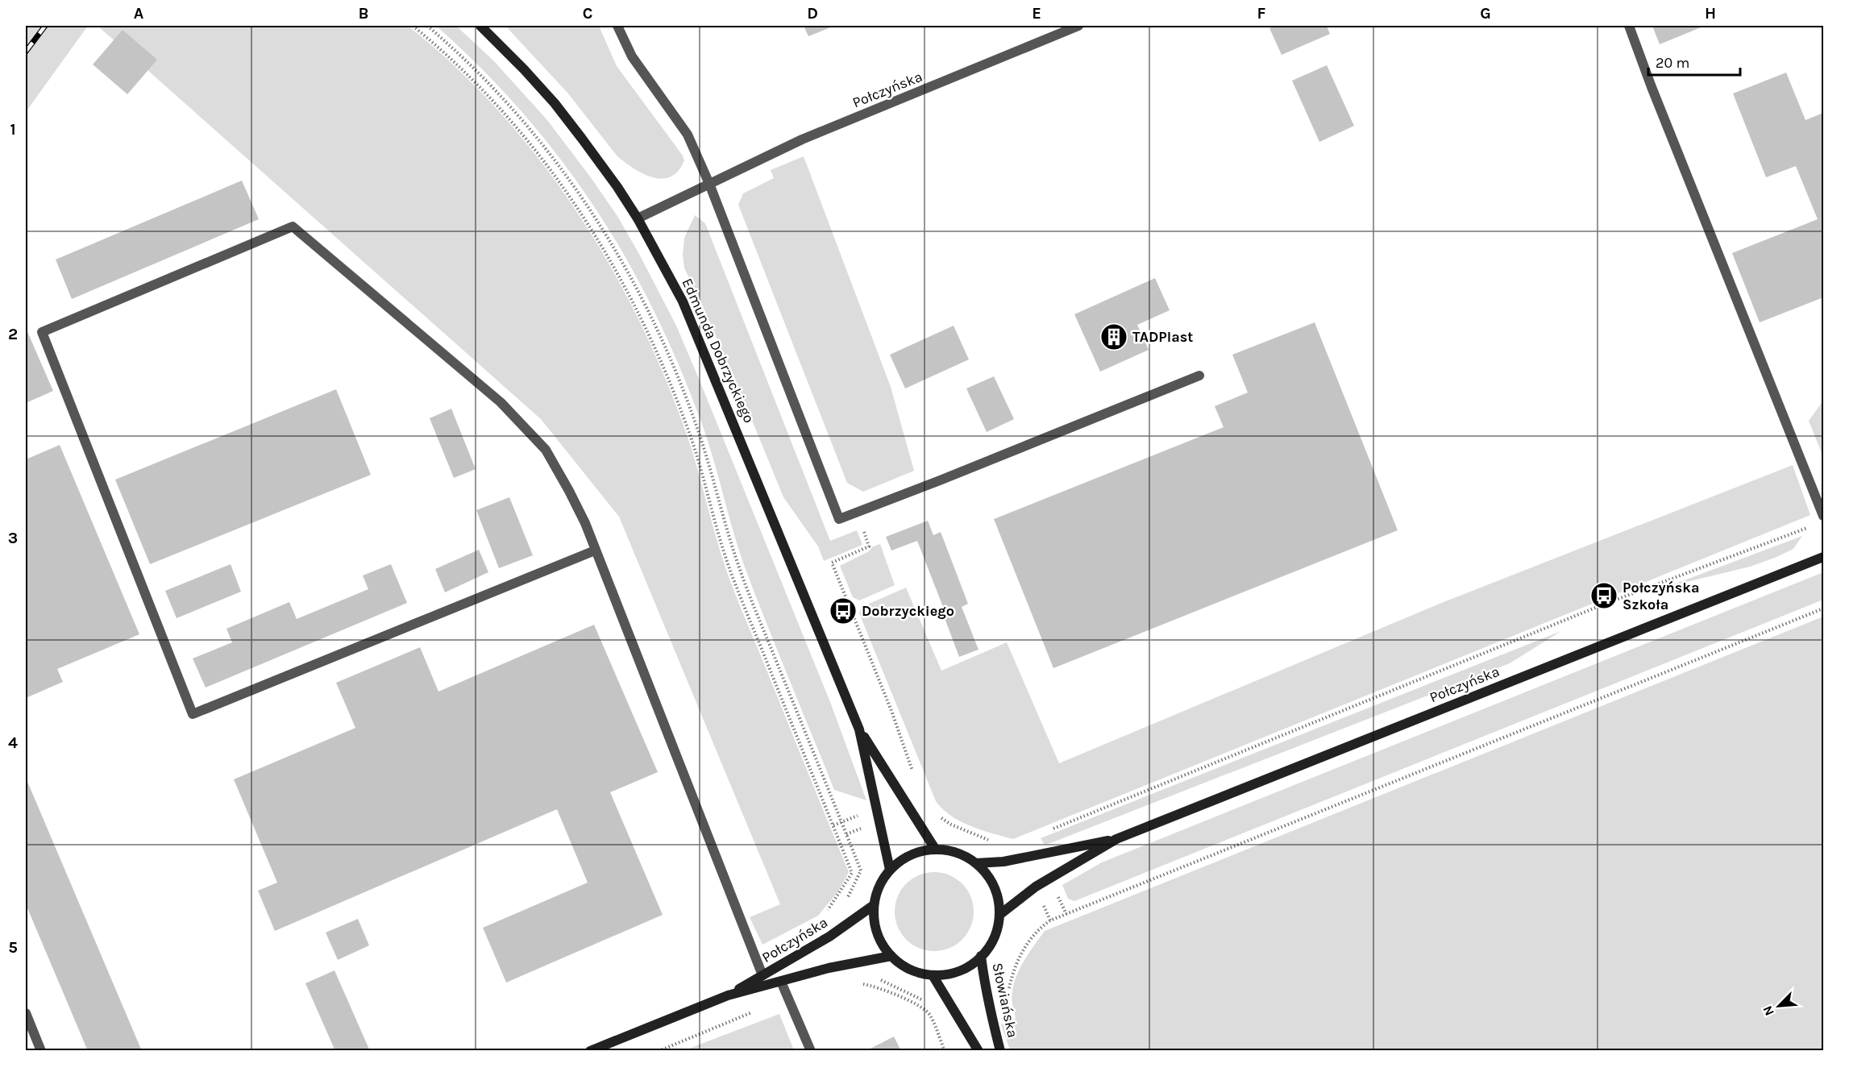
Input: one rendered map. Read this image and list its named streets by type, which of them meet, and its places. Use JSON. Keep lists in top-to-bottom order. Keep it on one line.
{"streets":{"main road":["Połczyńska","Edmunda Dobrzyckiego","Słowiańska"]},"crossings":[["Połczyńska","Edmunda Dobrzyckiego"],["Połczyńska","Słowiańska"],["Edmunda Dobrzyckiego","Słowiańska"]],"places":{"building":["TADPlast"],"bus stop":["Połczyńska Szkoła","Dobrzyckiego"]},"scale_bar":"20 m","north":"bottom left","grid":{"columns":["A","B","C","D","E","F","G","H"],"rows":["1","2","3","4","5"]}}
